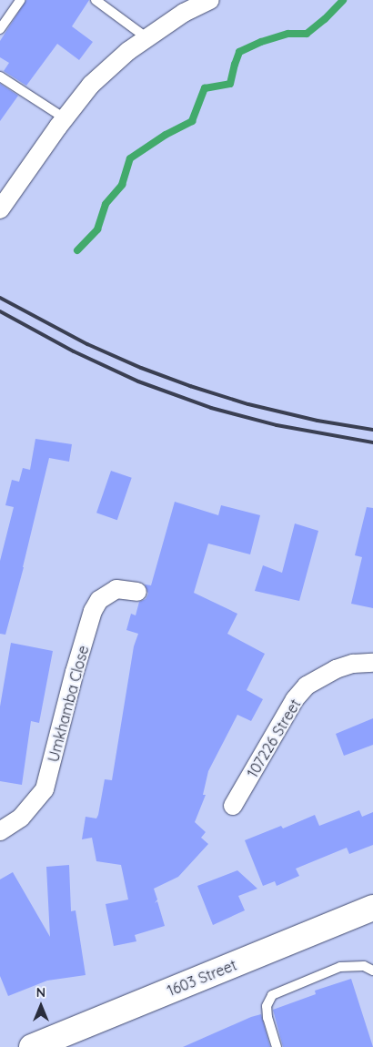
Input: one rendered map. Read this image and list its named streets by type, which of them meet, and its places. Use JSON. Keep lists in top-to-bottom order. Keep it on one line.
{"streets":{"street":["Umkhamba Close","107226 Street","1603 Street"]},"north":"top"}
